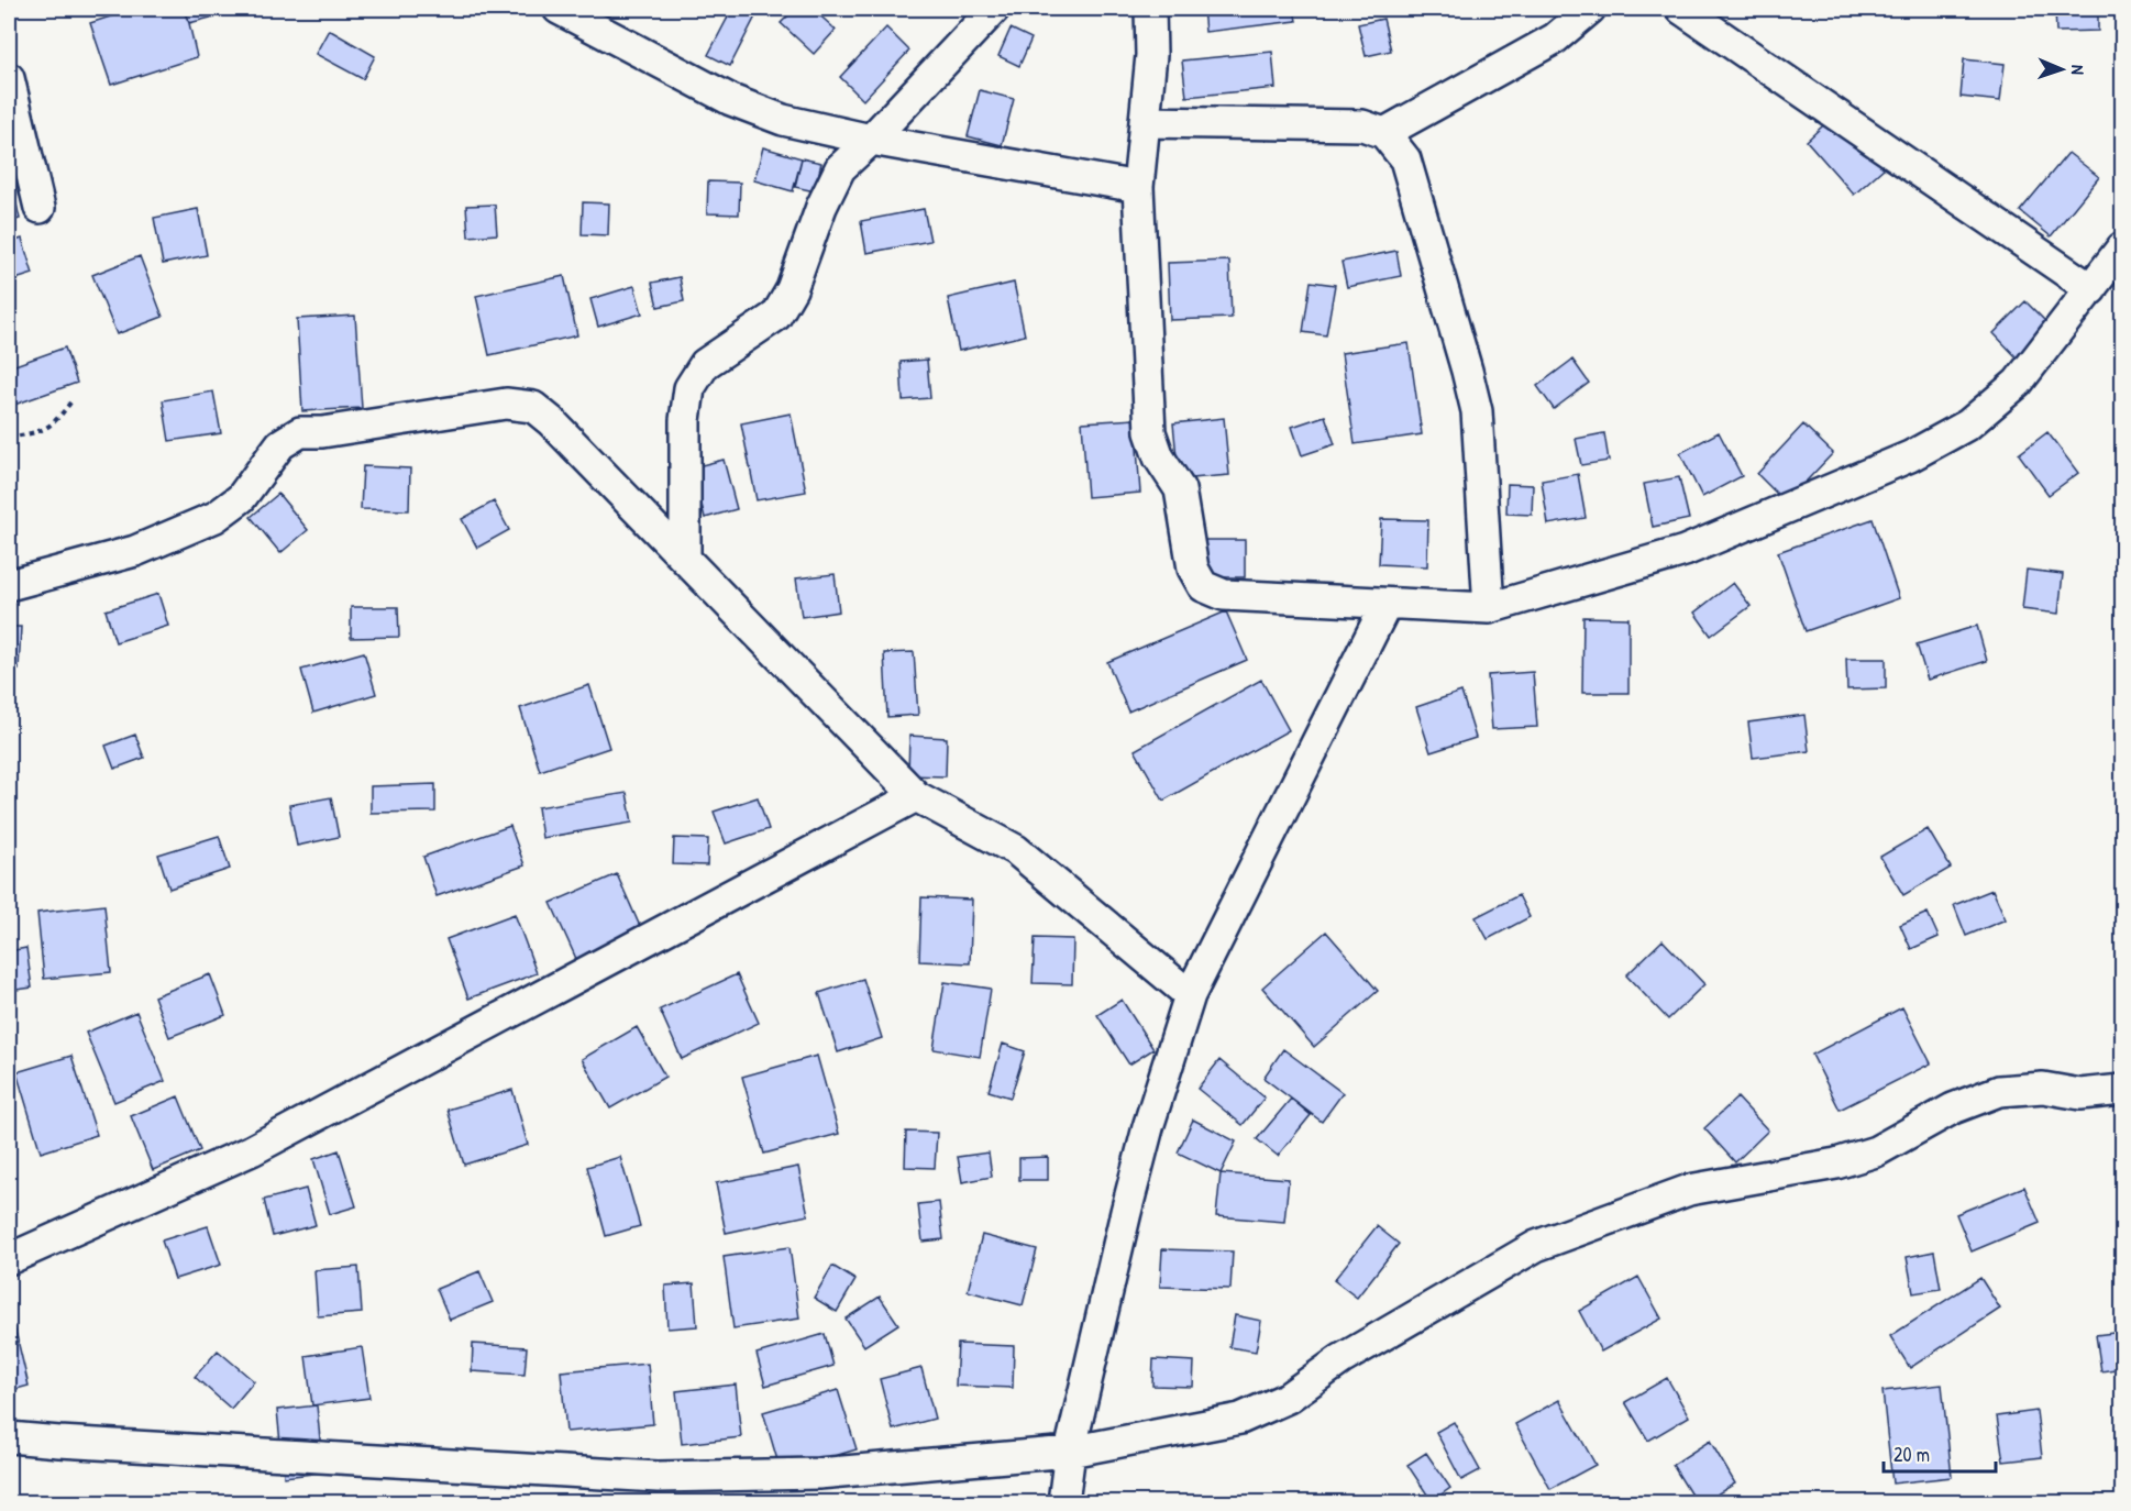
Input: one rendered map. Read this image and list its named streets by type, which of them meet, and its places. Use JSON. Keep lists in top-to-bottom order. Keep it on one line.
{"scale_bar":"20 m","north":"right"}
